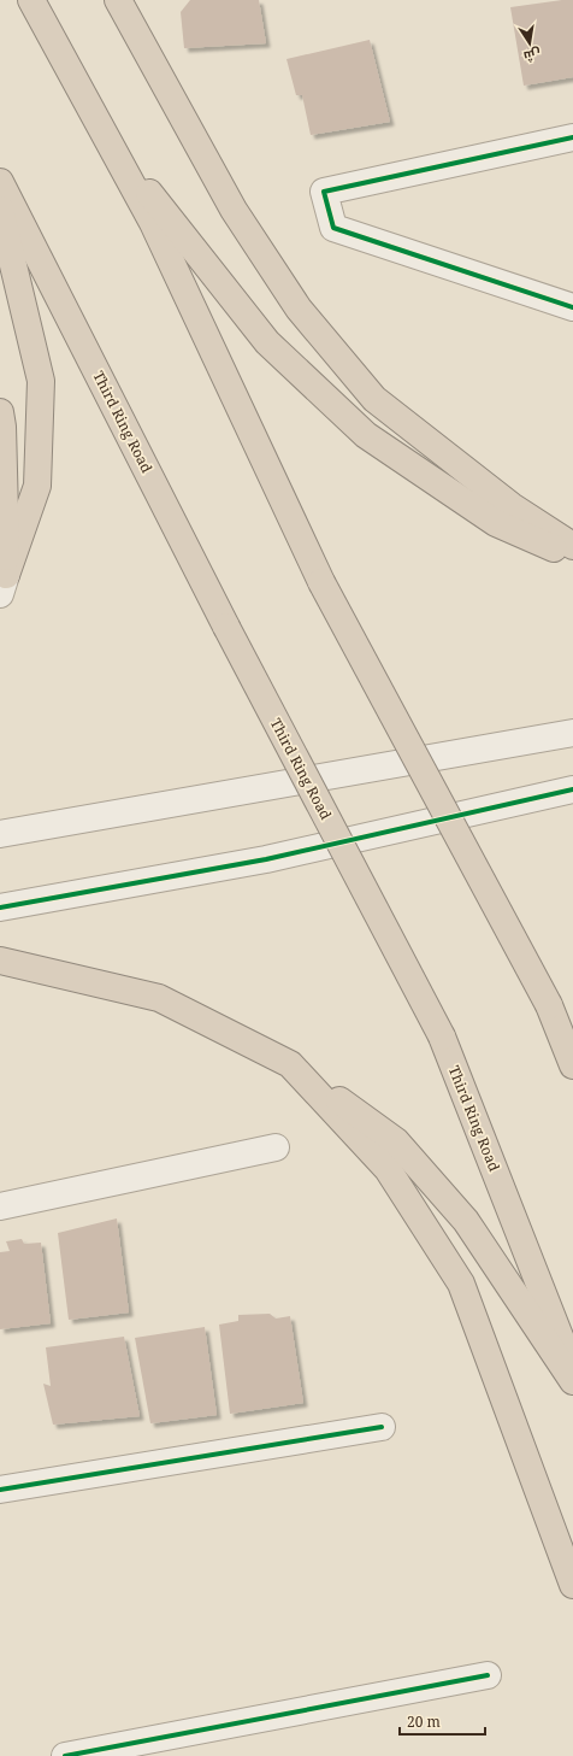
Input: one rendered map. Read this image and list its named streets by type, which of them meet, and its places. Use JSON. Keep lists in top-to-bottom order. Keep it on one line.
{"streets":{"highway":["Third Ring Road"]},"scale_bar":"20 m","north":"bottom"}
